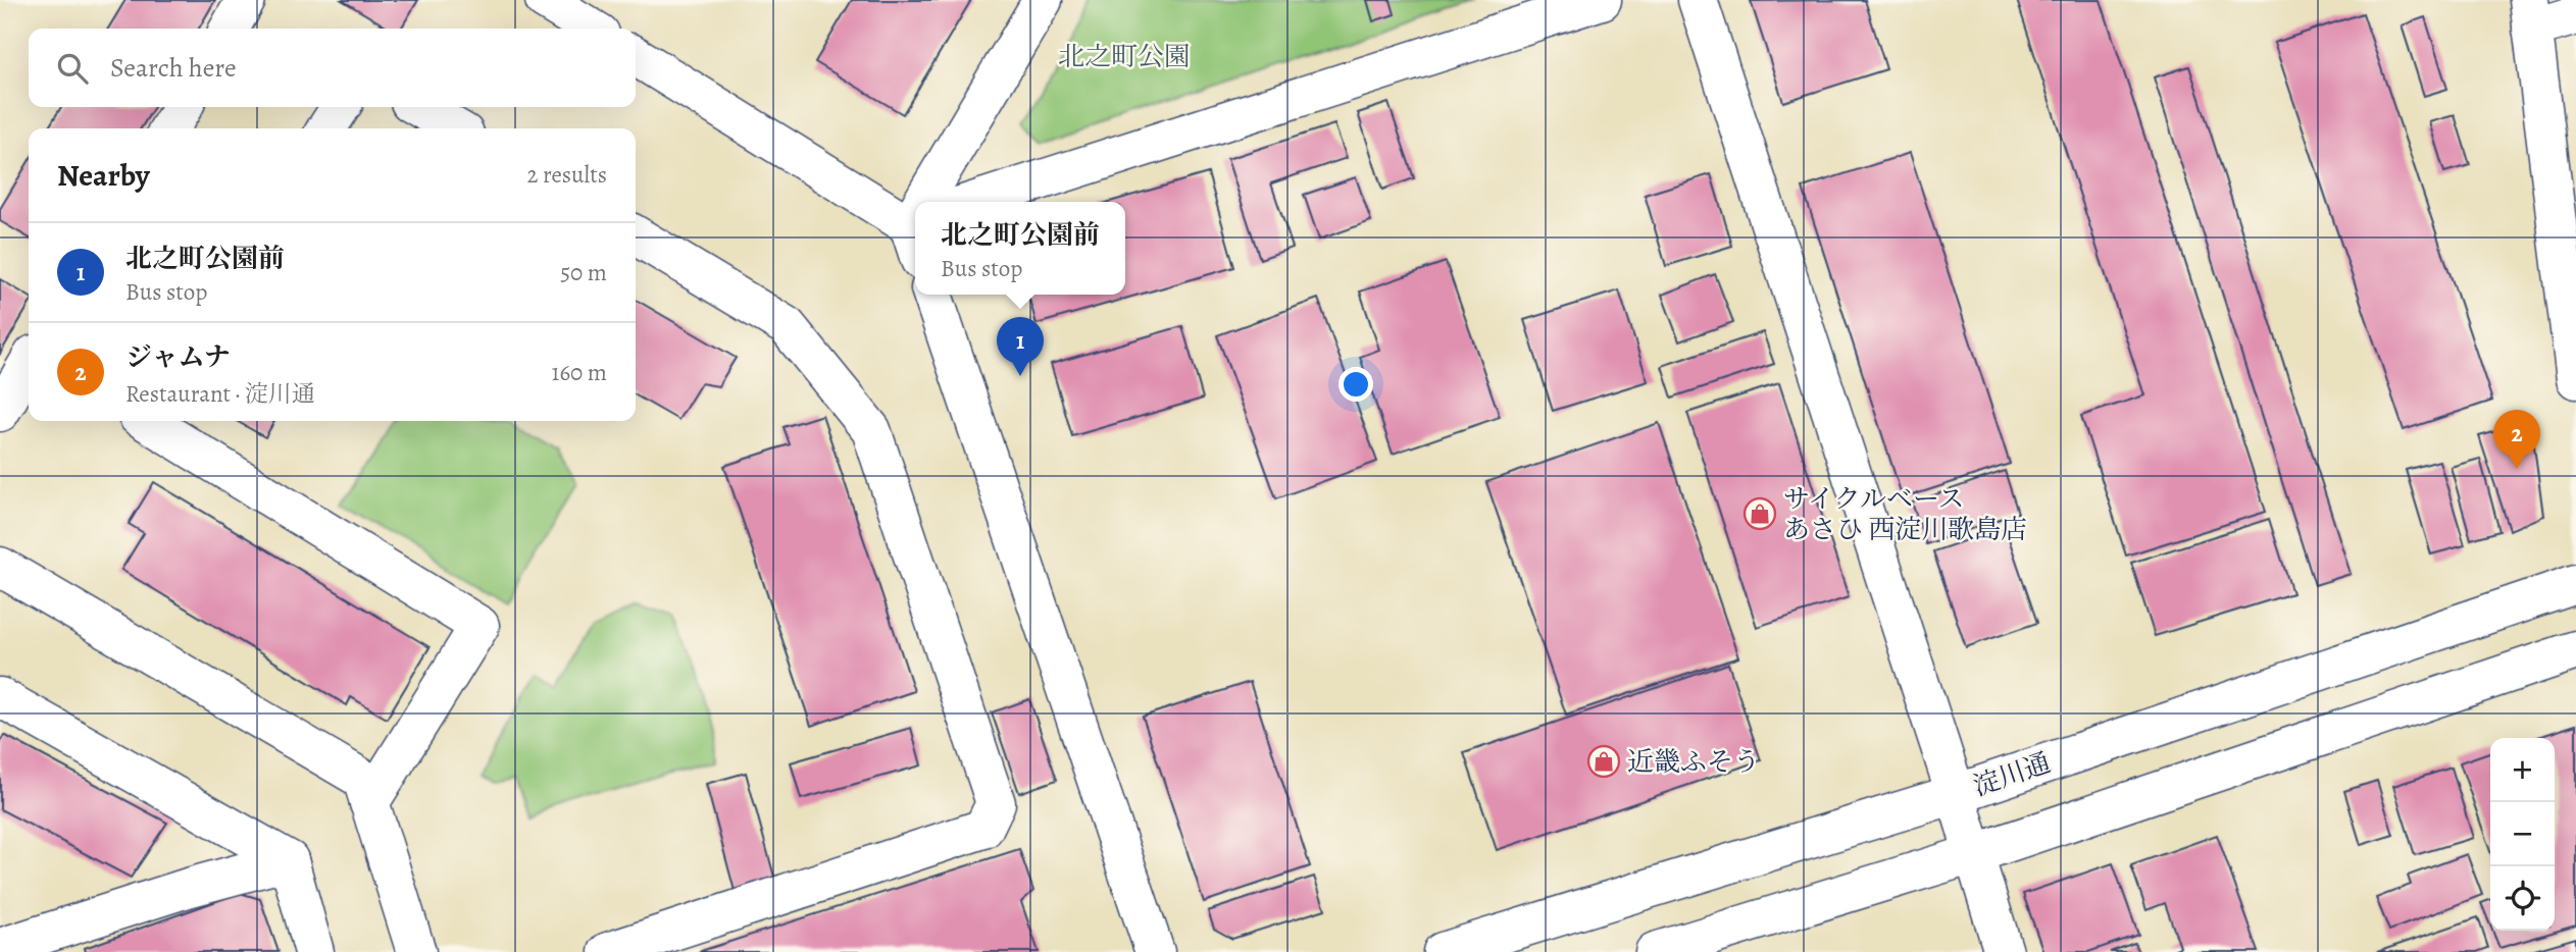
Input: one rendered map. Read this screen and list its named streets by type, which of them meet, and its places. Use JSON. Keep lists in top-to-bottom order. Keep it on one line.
{"streets":{"street":["淀川通"]},"parks":["北之町公園"],"places":{"shop":["サイクルベース あさひ 西淀川歌島店","近畿ふそう"]},"page":{"search":"Search here","heading":["Nearby","2 results"],"popup":["北之町公園前","Bus stop"],"list":[{"mark":"1","name":"北之町公園前","note":"Bus stop","value":"50 m"},{"mark":"2","name":"ジャムナ","note":"Restaurant · 淀川通","value":"160 m"}],"pins":["1","2"],"map_buttons":["+","−"]}}
